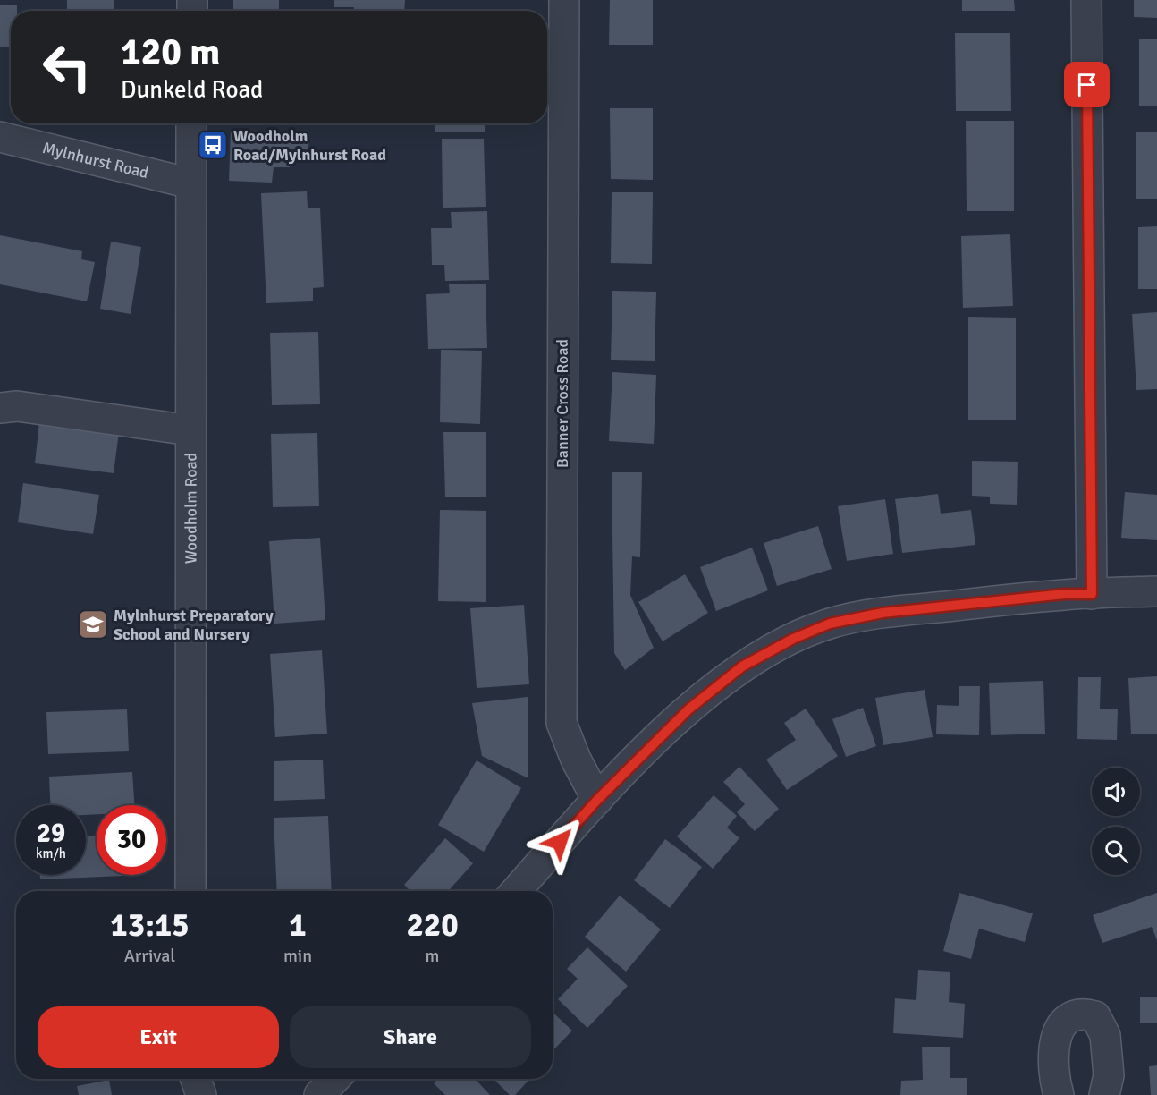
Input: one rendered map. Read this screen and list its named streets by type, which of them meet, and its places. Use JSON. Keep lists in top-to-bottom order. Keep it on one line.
{"streets":{"street":["Mylnhurst Road","Banner Cross Road","Woodholm Road"]},"crossings":[["Mylnhurst Road","Woodholm Road"]],"places":{"bus stop":["Woodholm Road/Mylnhurst Road"],"school or university":["Mylnhurst Preparatory School and Nursery"]},"page":{"turn":["120 m","Dunkeld Road"],"speed":"29 km/h","limit":"30","eta":["13:15","Arrival","1","min","220","m"],"buttons":["Exit","Share"]}}
